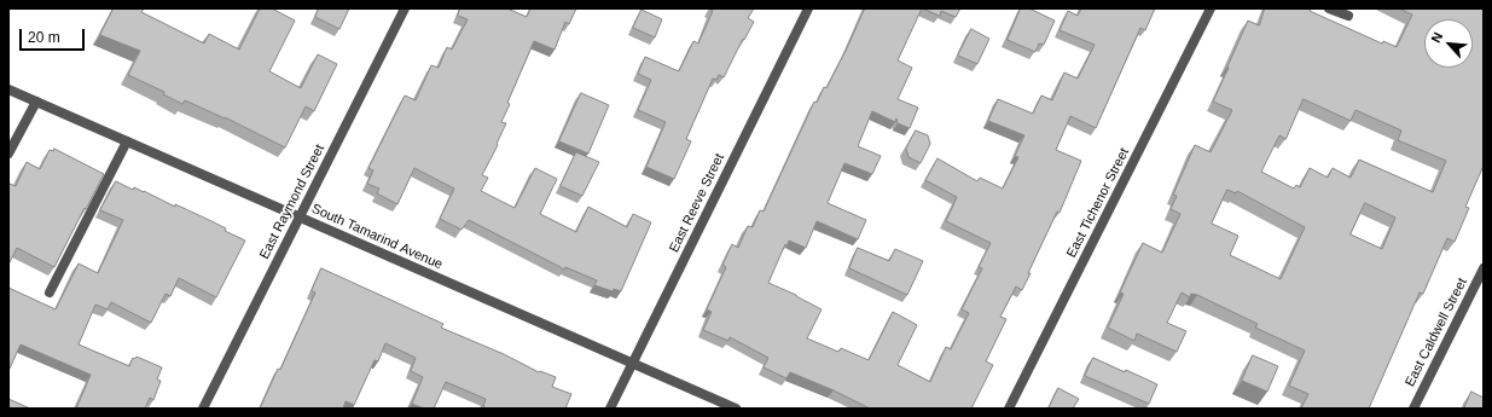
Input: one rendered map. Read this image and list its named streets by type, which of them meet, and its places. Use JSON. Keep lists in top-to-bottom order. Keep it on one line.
{"streets":{"street":["East Raymond Street","East Reeve Street","East Tichenor Street","South Tamarind Avenue","East Caldwell Street"]},"crossings":[["East Raymond Street","South Tamarind Avenue"],["East Reeve Street","South Tamarind Avenue"]],"scale_bar":"20 m","north":"top left"}
